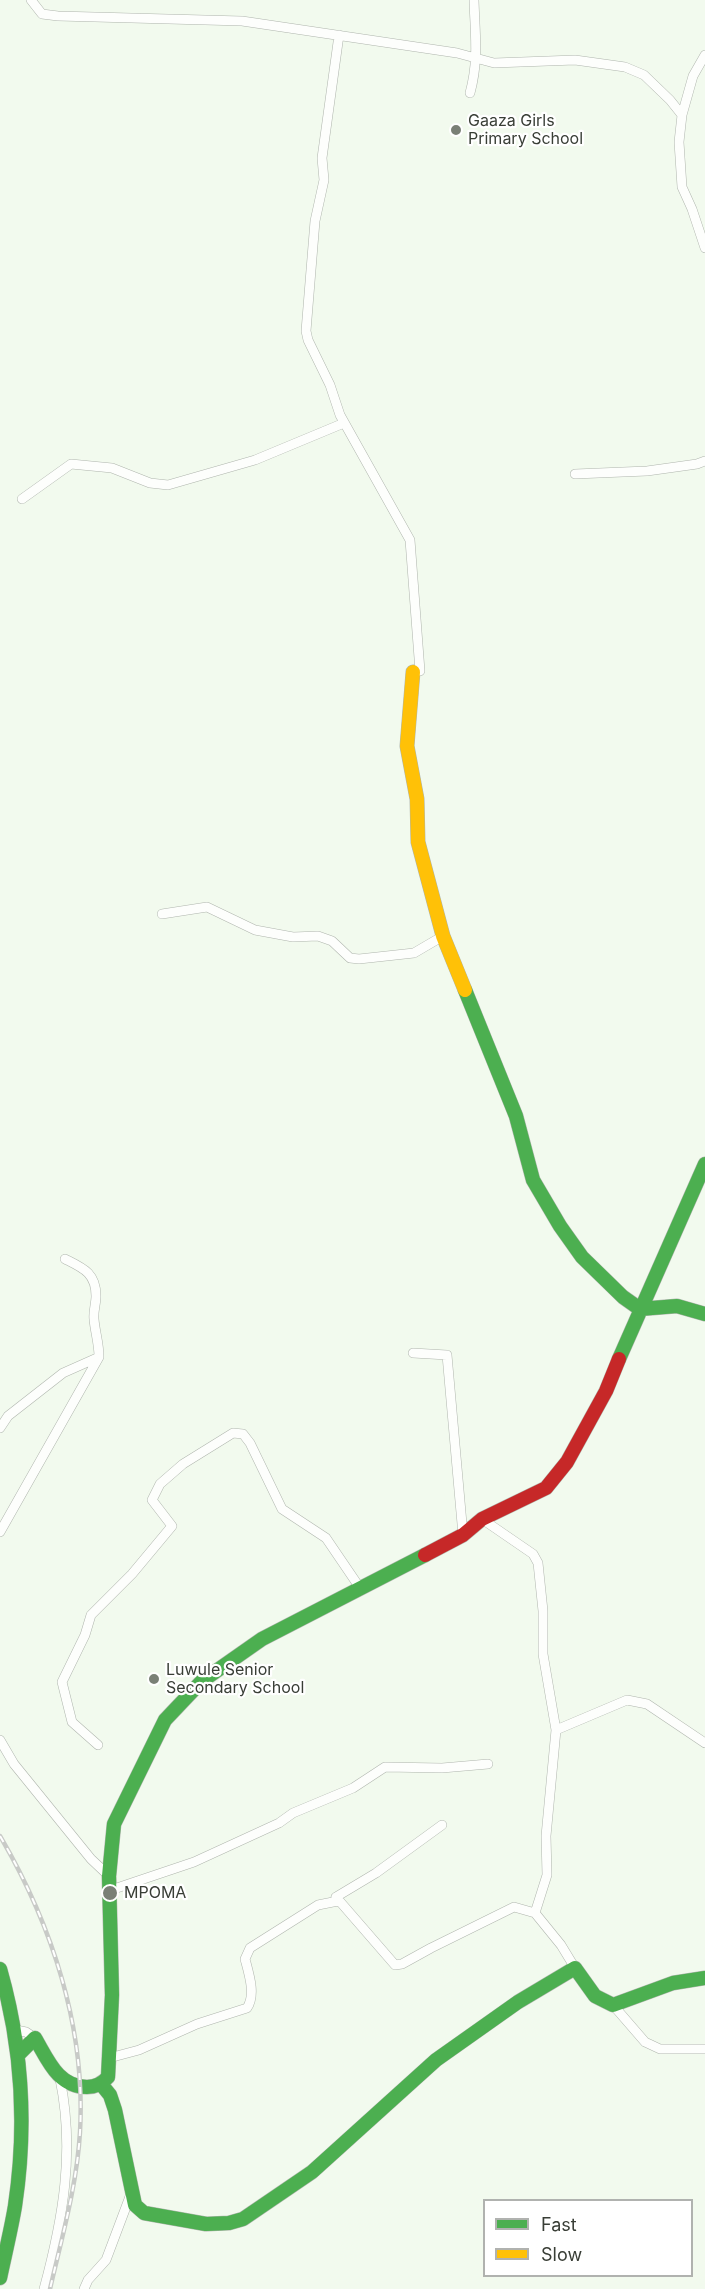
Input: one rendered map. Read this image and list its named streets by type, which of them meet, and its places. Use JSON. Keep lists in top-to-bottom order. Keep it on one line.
{"places":["Gaaza Girls Primary School","Luwule Senior Secondary School","MPOMA"],"legend":["Fast","Slow"]}
